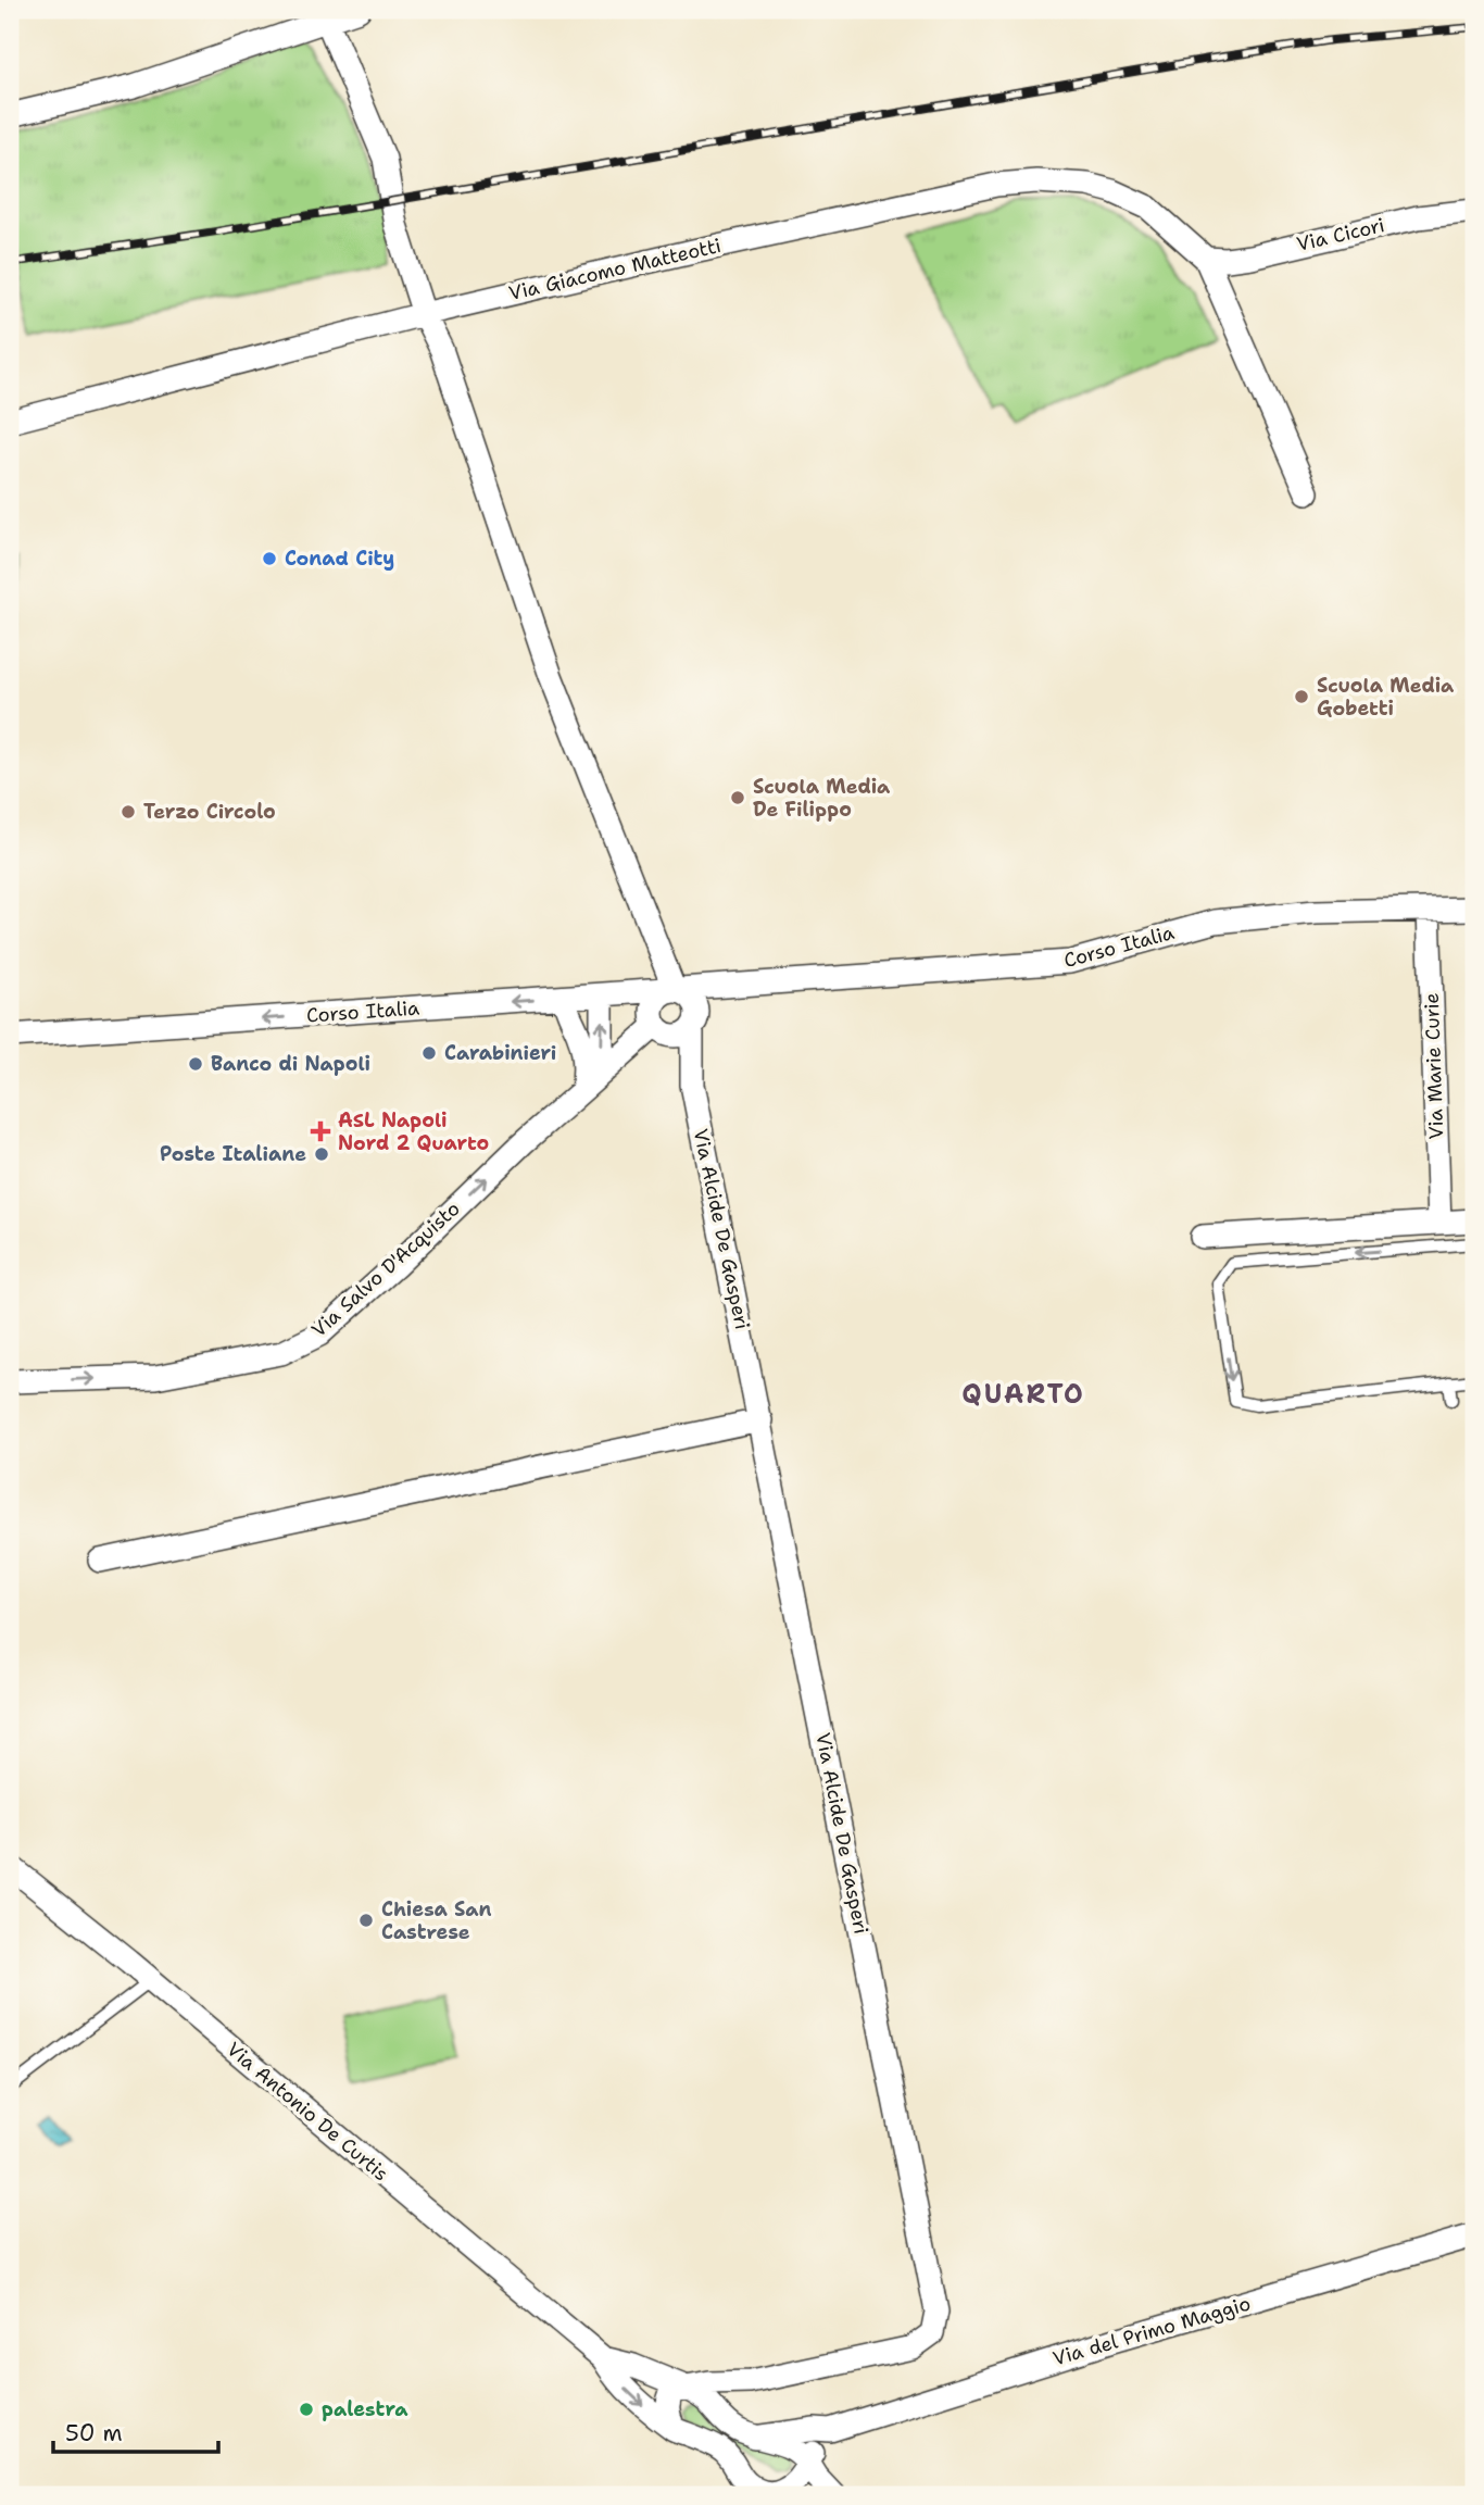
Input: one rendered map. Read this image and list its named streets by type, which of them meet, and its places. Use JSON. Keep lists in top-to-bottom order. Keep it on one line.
{"streets":{"street":["Via Cicori","Via Giacomo Matteotti","Corso Italia","Via Marie Curie","Via Alcide De Gasperi","Via Salvo D'Acquisto","Via Antonio De Curtis","Via del Primo Maggio"]},"crossings":[["Via Cicori","Via Giacomo Matteotti"],["Corso Italia","Via Marie Curie"],["Corso Italia","Via Alcide De Gasperi"],["Corso Italia","Via Salvo D'Acquisto"],["Via Alcide De Gasperi","Via Salvo D'Acquisto"],["Via Alcide De Gasperi","Via Antonio De Curtis"],["Via Antonio De Curtis","Via del Primo Maggio"]],"one_way":["Corso Italia"],"districts":["QUARTO"],"places":{"other":["Conad City","Scuola Media Gobetti","Scuola Media De Filippo","Terzo Circolo","Carabinieri","Banco di Napoli","Poste Italiane","Chiesa San Castrese","palestra"],"health":["ASL Napoli Nord 2 Quarto"]},"scale_bar":"50 m"}
